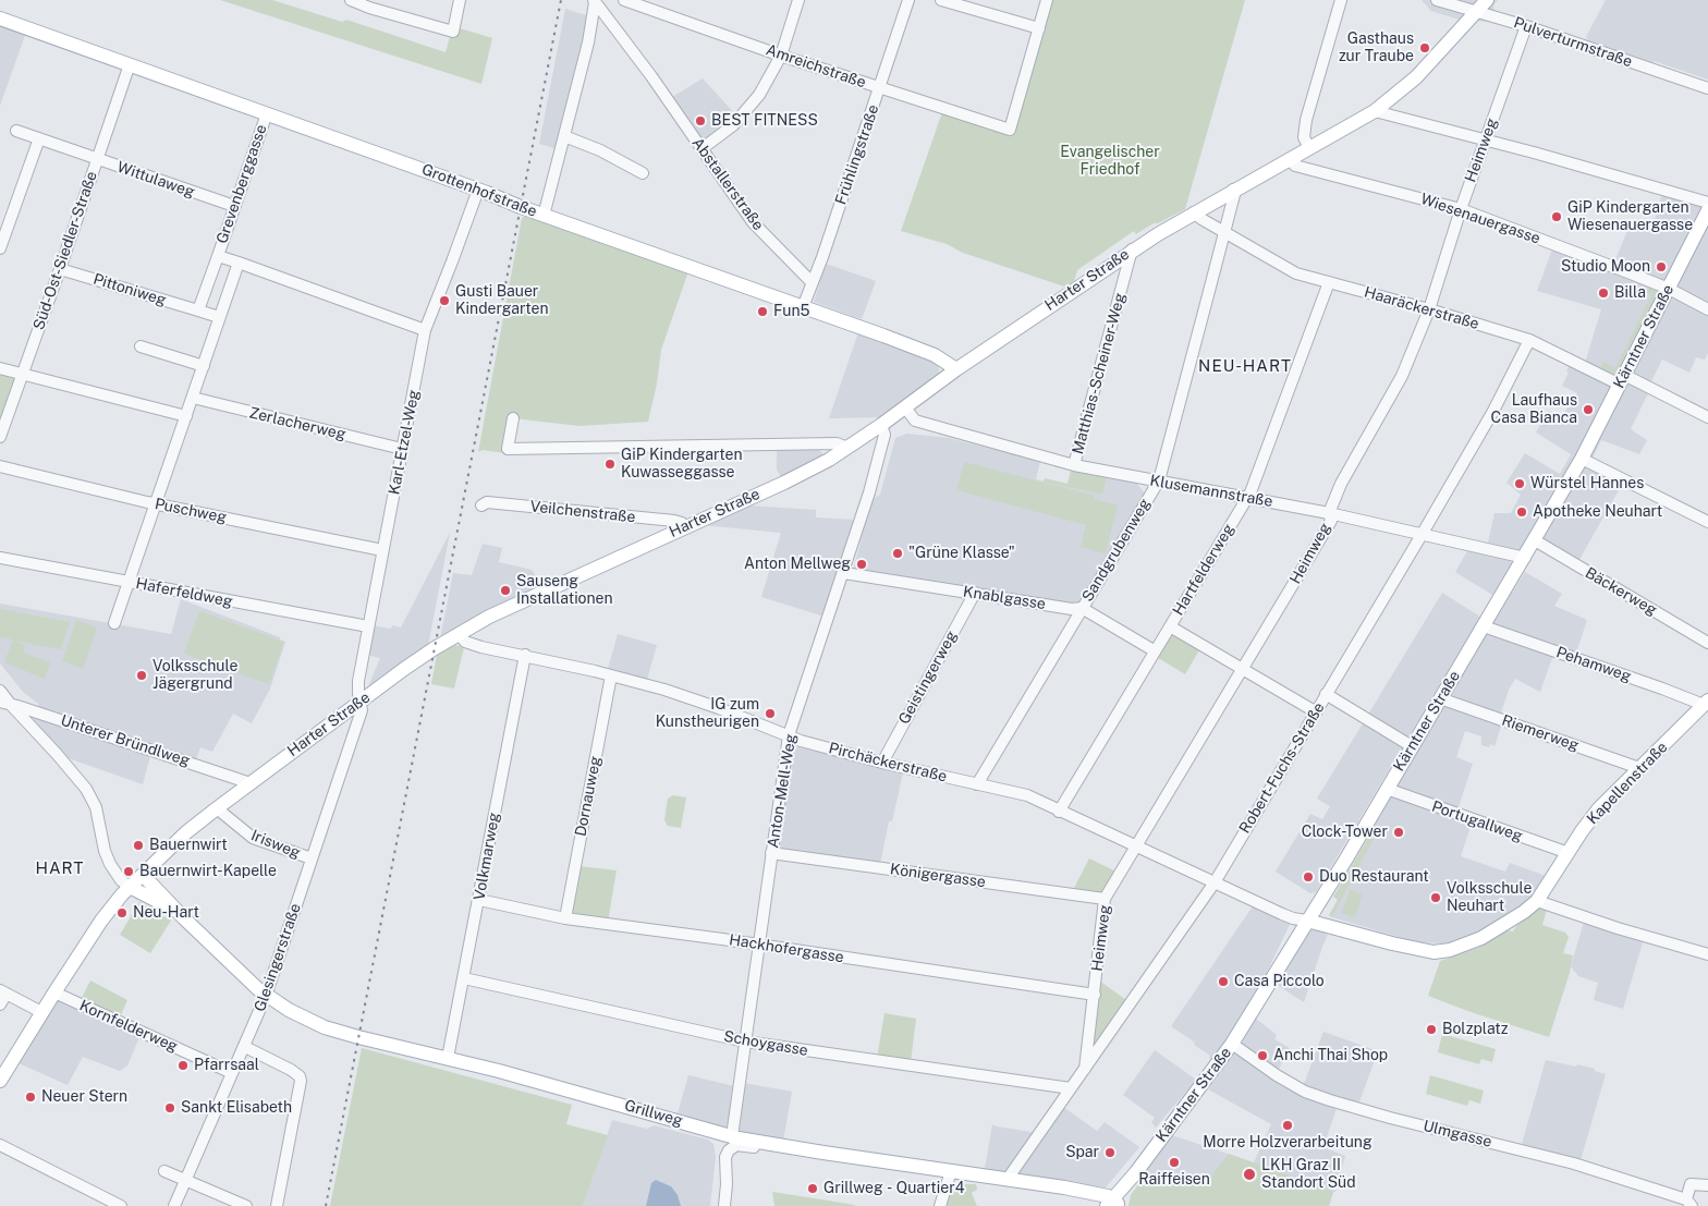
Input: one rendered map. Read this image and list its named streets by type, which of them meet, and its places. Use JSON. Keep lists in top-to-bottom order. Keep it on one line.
{"streets":{"main road":["Grottenhofstraße","Harter Straße","Kärntner Straße","Kapellenstraße","Grillweg"],"street":["Pulverturmstraße","Amreichstraße","Heimweg","Frühlingstraße","Wittulaweg","Grevenberggasse","Abstallerstraße","Wiesenauergasse","Süd-Ost-Siedler-Straße","Pittoniweg","Haaräckerstraße","Matthias-Scheiner-Weg","Zerlacherweg","Karl-Etzel-Weg","Klusemannstraße","Puschweg","Veilchenstraße","Sandgrubenweg","Hartfelderweg","Bäckerweg","Haferfeldweg","Knablgasse","Pehamweg","Geistingerweg","Riemerweg","Unterer Bründlweg","Pirchäckerstraße","Robert-Fuchs-Straße","Anton-Mell-Weg","Dornauweg","Portugallweg","Irisweg","Volkmarweg","Königergasse","Hackhofergasse","Glesingerstraße","Kornfelderweg","Schoygasse","Ulmgasse"]},"crossings":[["Pulverturmstraße","Heimweg"],["Pulverturmstraße","Harter Straße"],["Amreichstraße","Frühlingstraße"],["Heimweg","Wiesenauergasse"],["Heimweg","Haaräckerstraße"],["Heimweg","Klusemannstraße"],["Heimweg","Pirchäckerstraße"],["Heimweg","Robert-Fuchs-Straße"],["Heimweg","Königergasse"],["Heimweg","Hackhofergasse"],["Frühlingstraße","Abstallerstraße"],["Frühlingstraße","Grottenhofstraße"],["Wittulaweg","Grevenberggasse"],["Wittulaweg","Süd-Ost-Siedler-Straße"],["Grevenberggasse","Grottenhofstraße"],["Grevenberggasse","Pittoniweg"],["Grevenberggasse","Zerlacherweg"],["Grevenberggasse","Puschweg"],["Grevenberggasse","Haferfeldweg"],["Grottenhofstraße","Süd-Ost-Siedler-Straße"],["Grottenhofstraße","Harter Straße"],["Grottenhofstraße","Karl-Etzel-Weg"],["Wiesenauergasse","Harter Straße"],["Wiesenauergasse","Kärntner Straße"],["Süd-Ost-Siedler-Straße","Pittoniweg"],["Harter Straße","Haaräckerstraße"],["Harter Straße","Matthias-Scheiner-Weg"],["Harter Straße","Karl-Etzel-Weg"],["Harter Straße","Klusemannstraße"],["Harter Straße","Veilchenstraße"],["Harter Straße","Unterer Bründlweg"],["Harter Straße","Pirchäckerstraße"],["Harter Straße","Anton-Mell-Weg"],["Harter Straße","Irisweg"],["Harter Straße","Glesingerstraße"],["Harter Straße","Kornfelderweg"],["Haaräckerstraße","Kärntner Straße"],["Haaräckerstraße","Sandgrubenweg"],["Haaräckerstraße","Hartfelderweg"],["Haaräckerstraße","Robert-Fuchs-Straße"],["Kärntner Straße","Klusemannstraße"],["Kärntner Straße","Bäckerweg"],["Kärntner Straße","Pehamweg"],["Kärntner Straße","Riemerweg"],["Kärntner Straße","Pirchäckerstraße"],["Kärntner Straße","Kapellenstraße"],["Kärntner Straße","Portugallweg"],["Kärntner Straße","Grillweg"],["Kärntner Straße","Ulmgasse"],["Matthias-Scheiner-Weg","Klusemannstraße"],["Zerlacherweg","Karl-Etzel-Weg"],["Karl-Etzel-Weg","Puschweg"],["Karl-Etzel-Weg","Haferfeldweg"],["Karl-Etzel-Weg","Glesingerstraße"],["Klusemannstraße","Sandgrubenweg"],["Klusemannstraße","Hartfelderweg"],["Klusemannstraße","Robert-Fuchs-Straße"],["Sandgrubenweg","Knablgasse"],["Sandgrubenweg","Pirchäckerstraße"],["Hartfelderweg","Knablgasse"],["Hartfelderweg","Pirchäckerstraße"],["Knablgasse","Geistingerweg"],["Knablgasse","Anton-Mell-Weg"],["Pehamweg","Kapellenstraße"],["Geistingerweg","Pirchäckerstraße"],["Riemerweg","Kapellenstraße"],["Pirchäckerstraße","Robert-Fuchs-Straße"],["Pirchäckerstraße","Kapellenstraße"],["Pirchäckerstraße","Anton-Mell-Weg"],["Pirchäckerstraße","Dornauweg"],["Pirchäckerstraße","Volkmarweg"],["Robert-Fuchs-Straße","Schoygasse"],["Robert-Fuchs-Straße","Grillweg"],["Kapellenstraße","Portugallweg"],["Anton-Mell-Weg","Königergasse"],["Anton-Mell-Weg","Hackhofergasse"],["Anton-Mell-Weg","Schoygasse"],["Anton-Mell-Weg","Grillweg"],["Dornauweg","Hackhofergasse"],["Irisweg","Glesingerstraße"],["Volkmarweg","Hackhofergasse"],["Volkmarweg","Schoygasse"],["Volkmarweg","Grillweg"],["Glesingerstraße","Kornfelderweg"],["Glesingerstraße","Grillweg"]],"districts":["NEU-HART","HART"],"parks":["Evangelischer Friedhof"],"places":["Gasthaus zur Traube","BEST FITNESS","GiP Kindergarten Wiesenauergasse","Studio Moon","Billa","Gusti Bauer Kindergarten","Fun5","Laufhaus Casa Bianca","GiP Kindergarten Kuwasseggasse","Würstel Hannes","Apotheke Neuhart","\"Grüne Klasse\"","Anton Mellweg","Sauseng Installationen","Volksschule Jägergrund","IG zum Kunstheurigen","Clock-Tower","Bauernwirt","Bauernwirt-Kapelle","Duo Restaurant","Volksschule Neuhart","Neu-Hart","Casa Piccolo","Bolzplatz","Anchi Thai Shop","Pfarrsaal","Neuer Stern","Sankt Elisabeth","Morre Holzverarbeitung","Spar","Raiffeisen","LKH Graz II Standort Süd","Grillweg - Quartier4"]}
